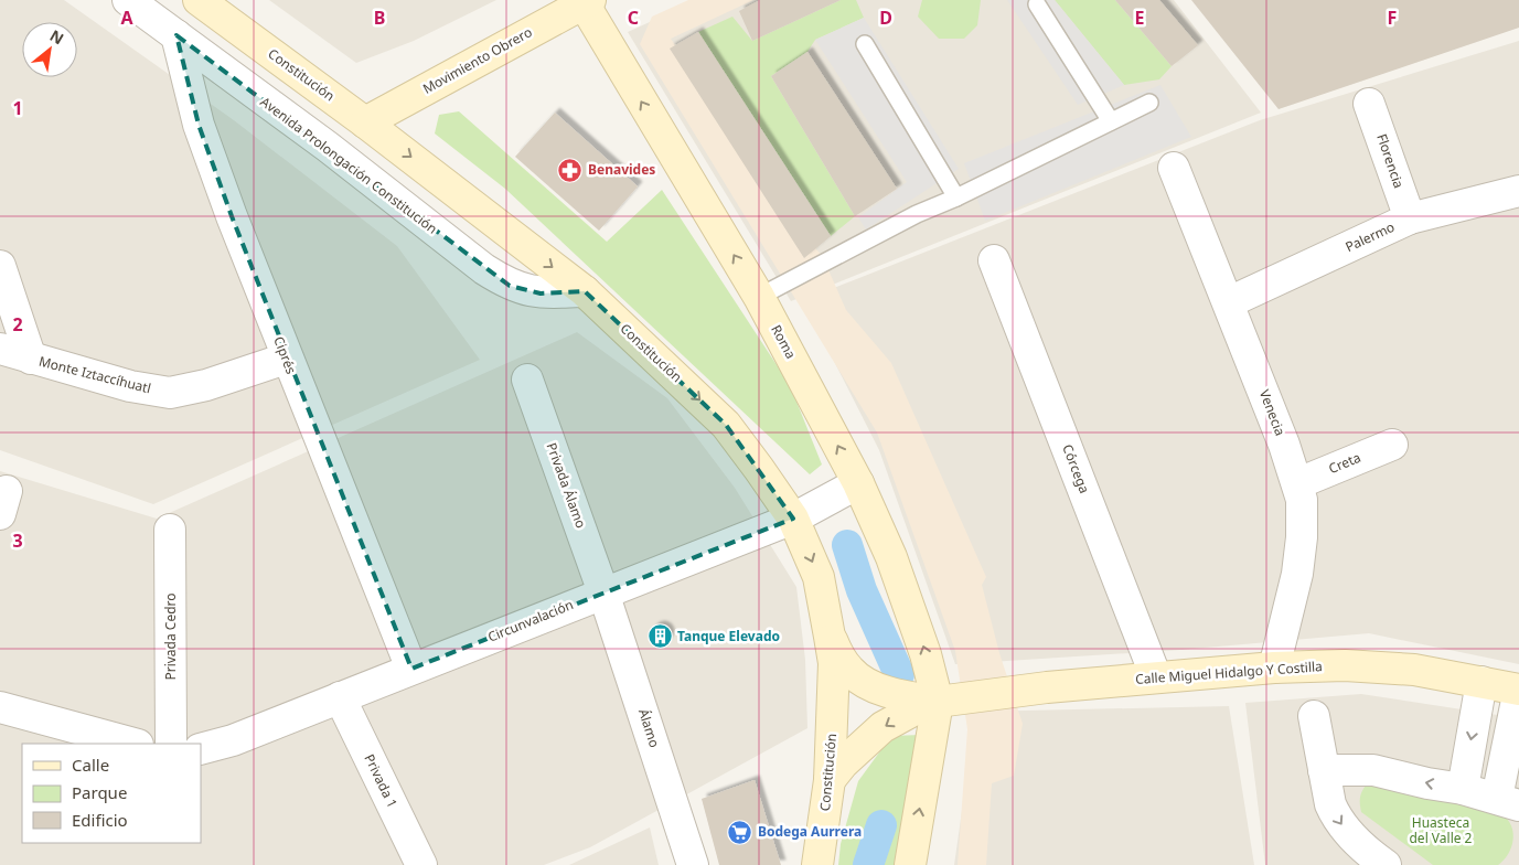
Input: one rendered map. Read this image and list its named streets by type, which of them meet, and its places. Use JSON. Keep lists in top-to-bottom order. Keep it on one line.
{"streets":{"street":["Movimiento Obrero","Constitución","Florencia","Avenida Prolongación Constitución","Palermo","Roma","Ciprés","Monte Iztaccíhuatl","Venecia","Creta","Córcega","Privada Álamo","Circunvalación","Privada Cedro","Calle Miguel Hidalgo Y Costilla","Álamo","Privada 1"]},"crossings":[["Movimiento Obrero","Constitución"],["Movimiento Obrero","Roma"],["Constitución","Avenida Prolongación Constitución"],["Constitución","Circunvalación"],["Florencia","Palermo"],["Avenida Prolongación Constitución","Ciprés"],["Palermo","Venecia"],["Roma","Circunvalación"],["Roma","Calle Miguel Hidalgo Y Costilla"],["Ciprés","Monte Iztaccíhuatl"],["Ciprés","Circunvalación"],["Venecia","Creta"],["Venecia","Calle Miguel Hidalgo Y Costilla"],["Córcega","Calle Miguel Hidalgo Y Costilla"],["Privada Álamo","Circunvalación"],["Privada Álamo","Álamo"],["Circunvalación","Álamo"],["Circunvalación","Privada 1"]],"one_way":["Constitución","Roma"],"parks":["Huasteca del Valle 2"],"places":{"pharmacy":["Benavides"],"building":["Tanque Elevado"],"supermarket":["Bodega Aurrera"]},"legend":["Calle","Parque","Edificio"],"north":"top right","grid":{"columns":["A","B","C","D","E","F"],"rows":["1","2","3"]}}
